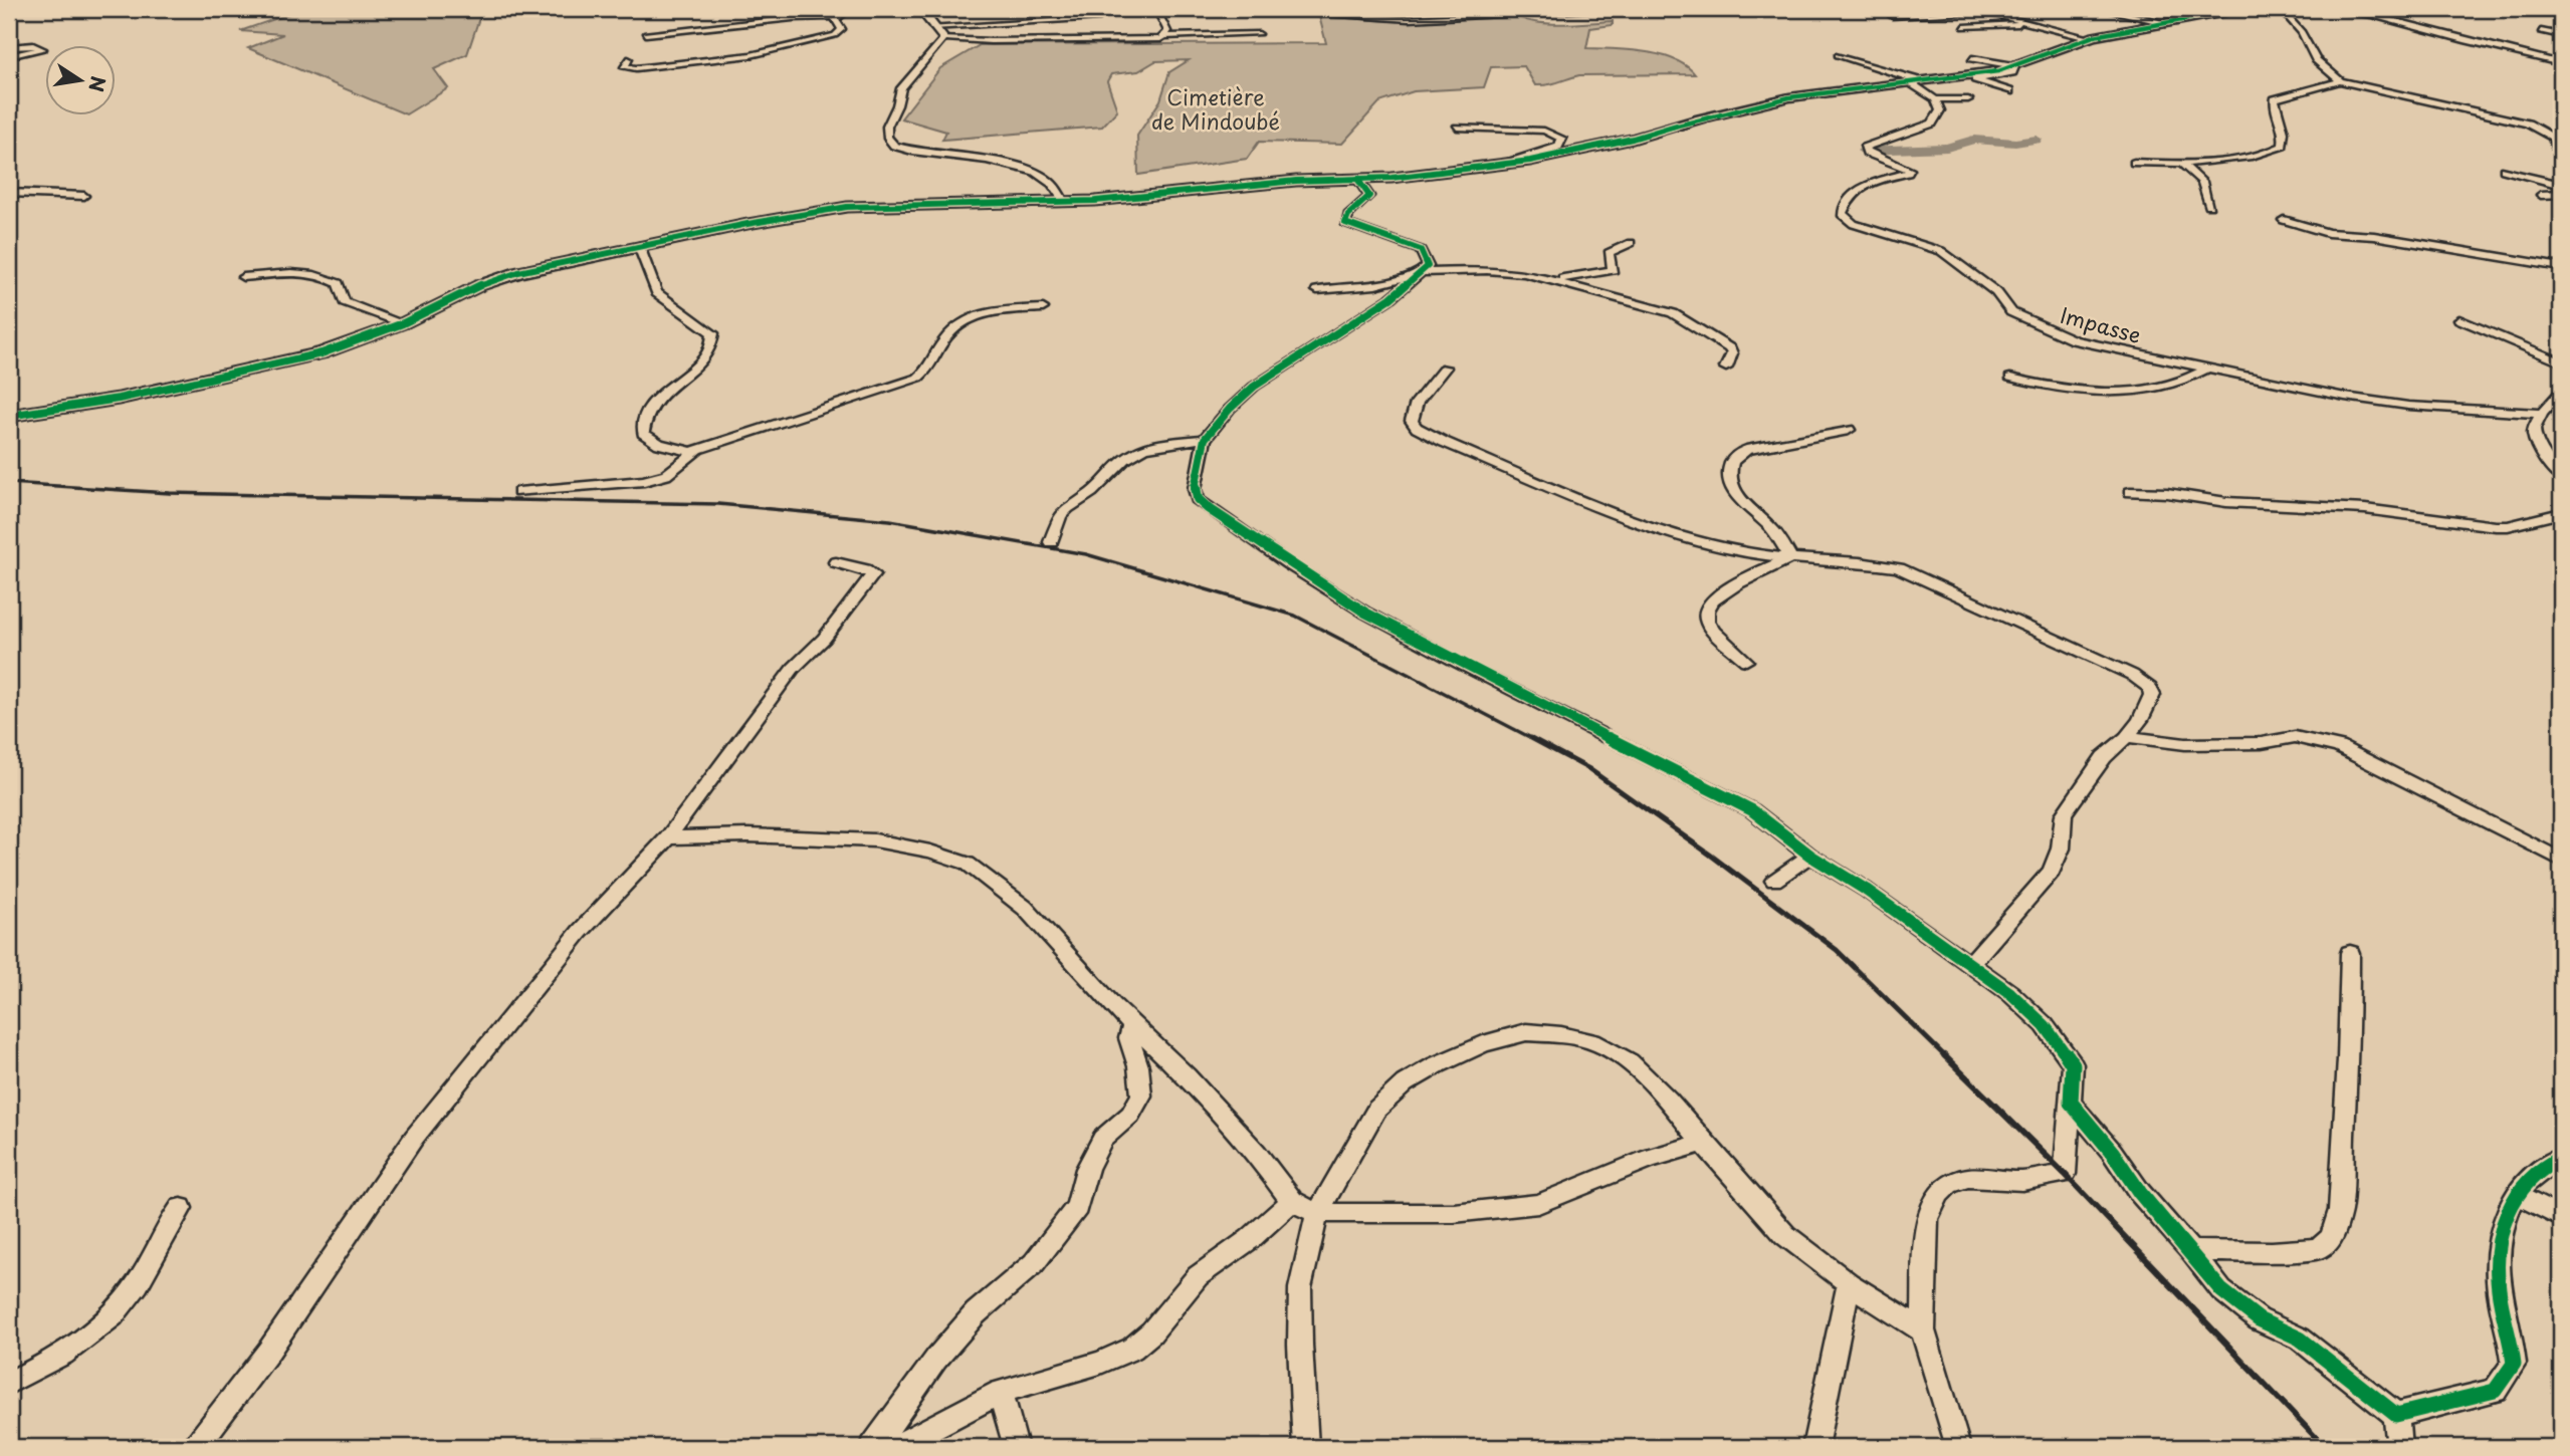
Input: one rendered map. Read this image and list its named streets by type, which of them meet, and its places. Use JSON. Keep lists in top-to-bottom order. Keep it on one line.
{"streets":{"street":["Impasse"]},"parks":["Cimetière de Mindoubé"],"north":"right"}
